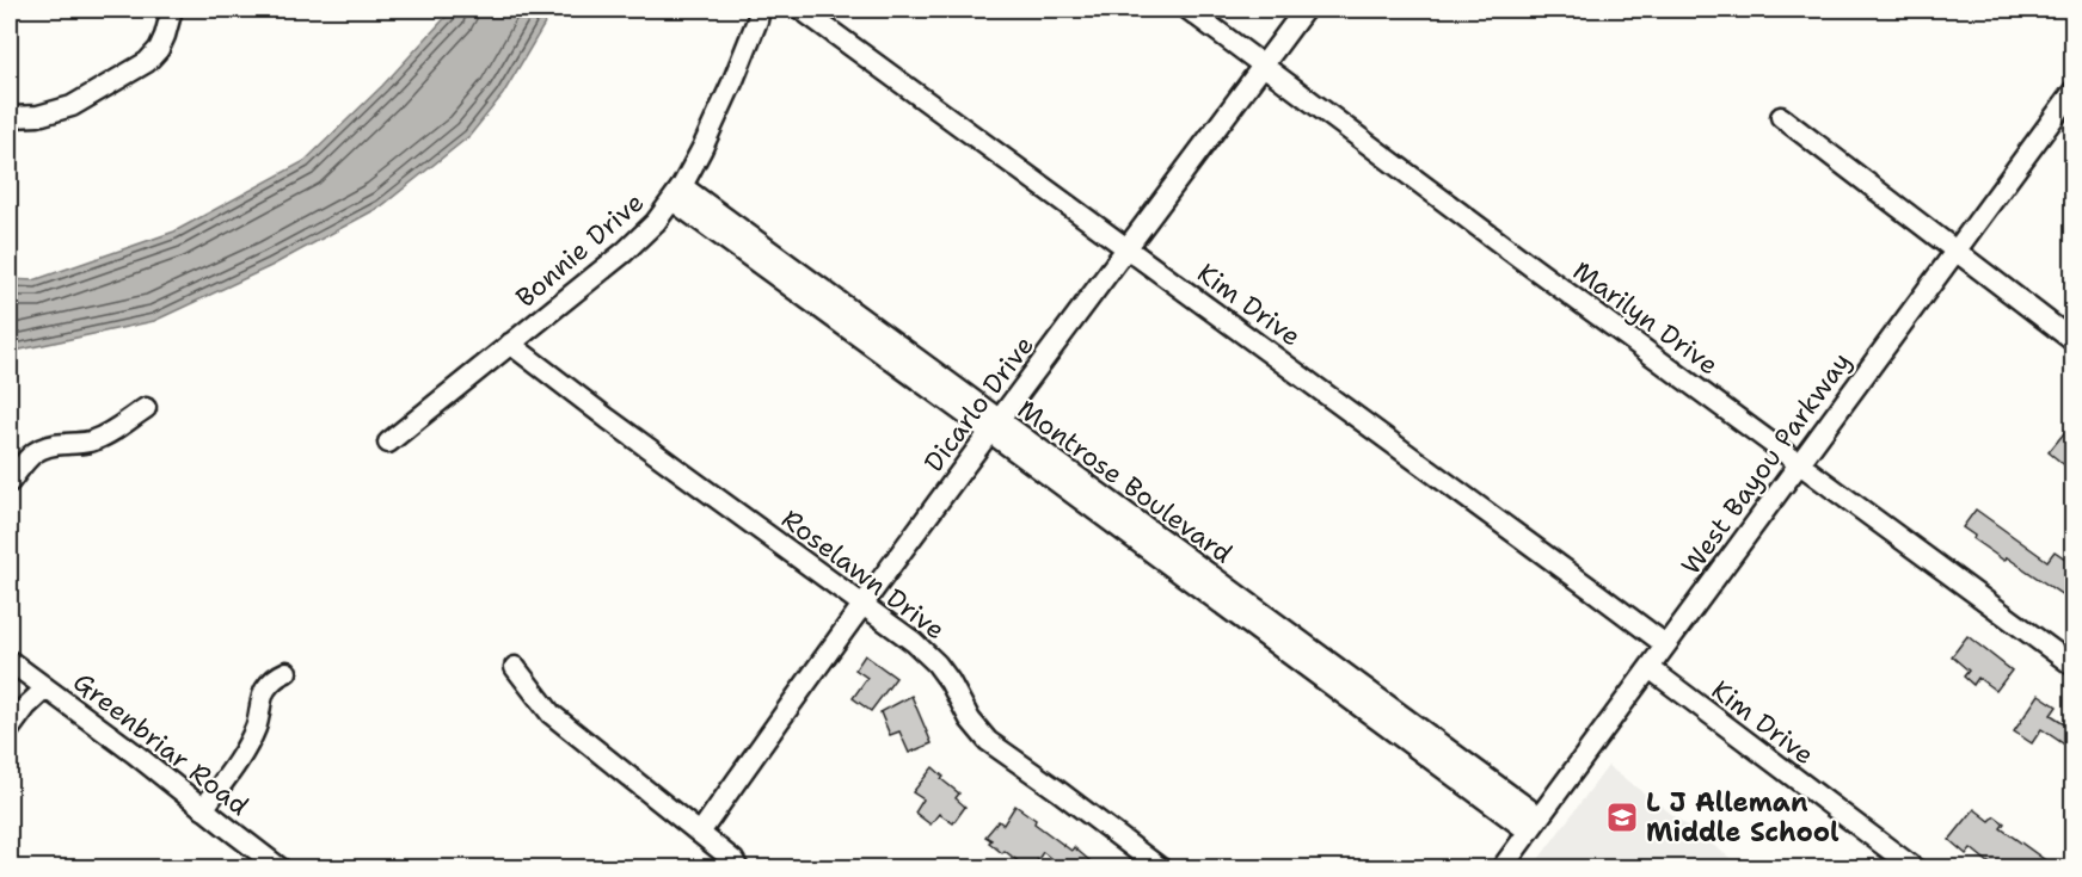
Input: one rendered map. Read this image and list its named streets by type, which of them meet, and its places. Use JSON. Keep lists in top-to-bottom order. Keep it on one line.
{"streets":{"street":["Bonnie Drive","Kim Drive","Marilyn Drive","Dicarlo Drive","West Bayou Parkway","Montrose Boulevard","Roselawn Drive","Greenbriar Road"]},"crossings":[["Bonnie Drive","Montrose Boulevard"],["Bonnie Drive","Roselawn Drive"],["Kim Drive","Dicarlo Drive"],["Kim Drive","West Bayou Parkway"],["Marilyn Drive","Dicarlo Drive"],["Marilyn Drive","West Bayou Parkway"],["Dicarlo Drive","Montrose Boulevard"],["Dicarlo Drive","Roselawn Drive"],["West Bayou Parkway","Montrose Boulevard"]],"places":{"school or university":["L J Alleman Middle School"]}}
